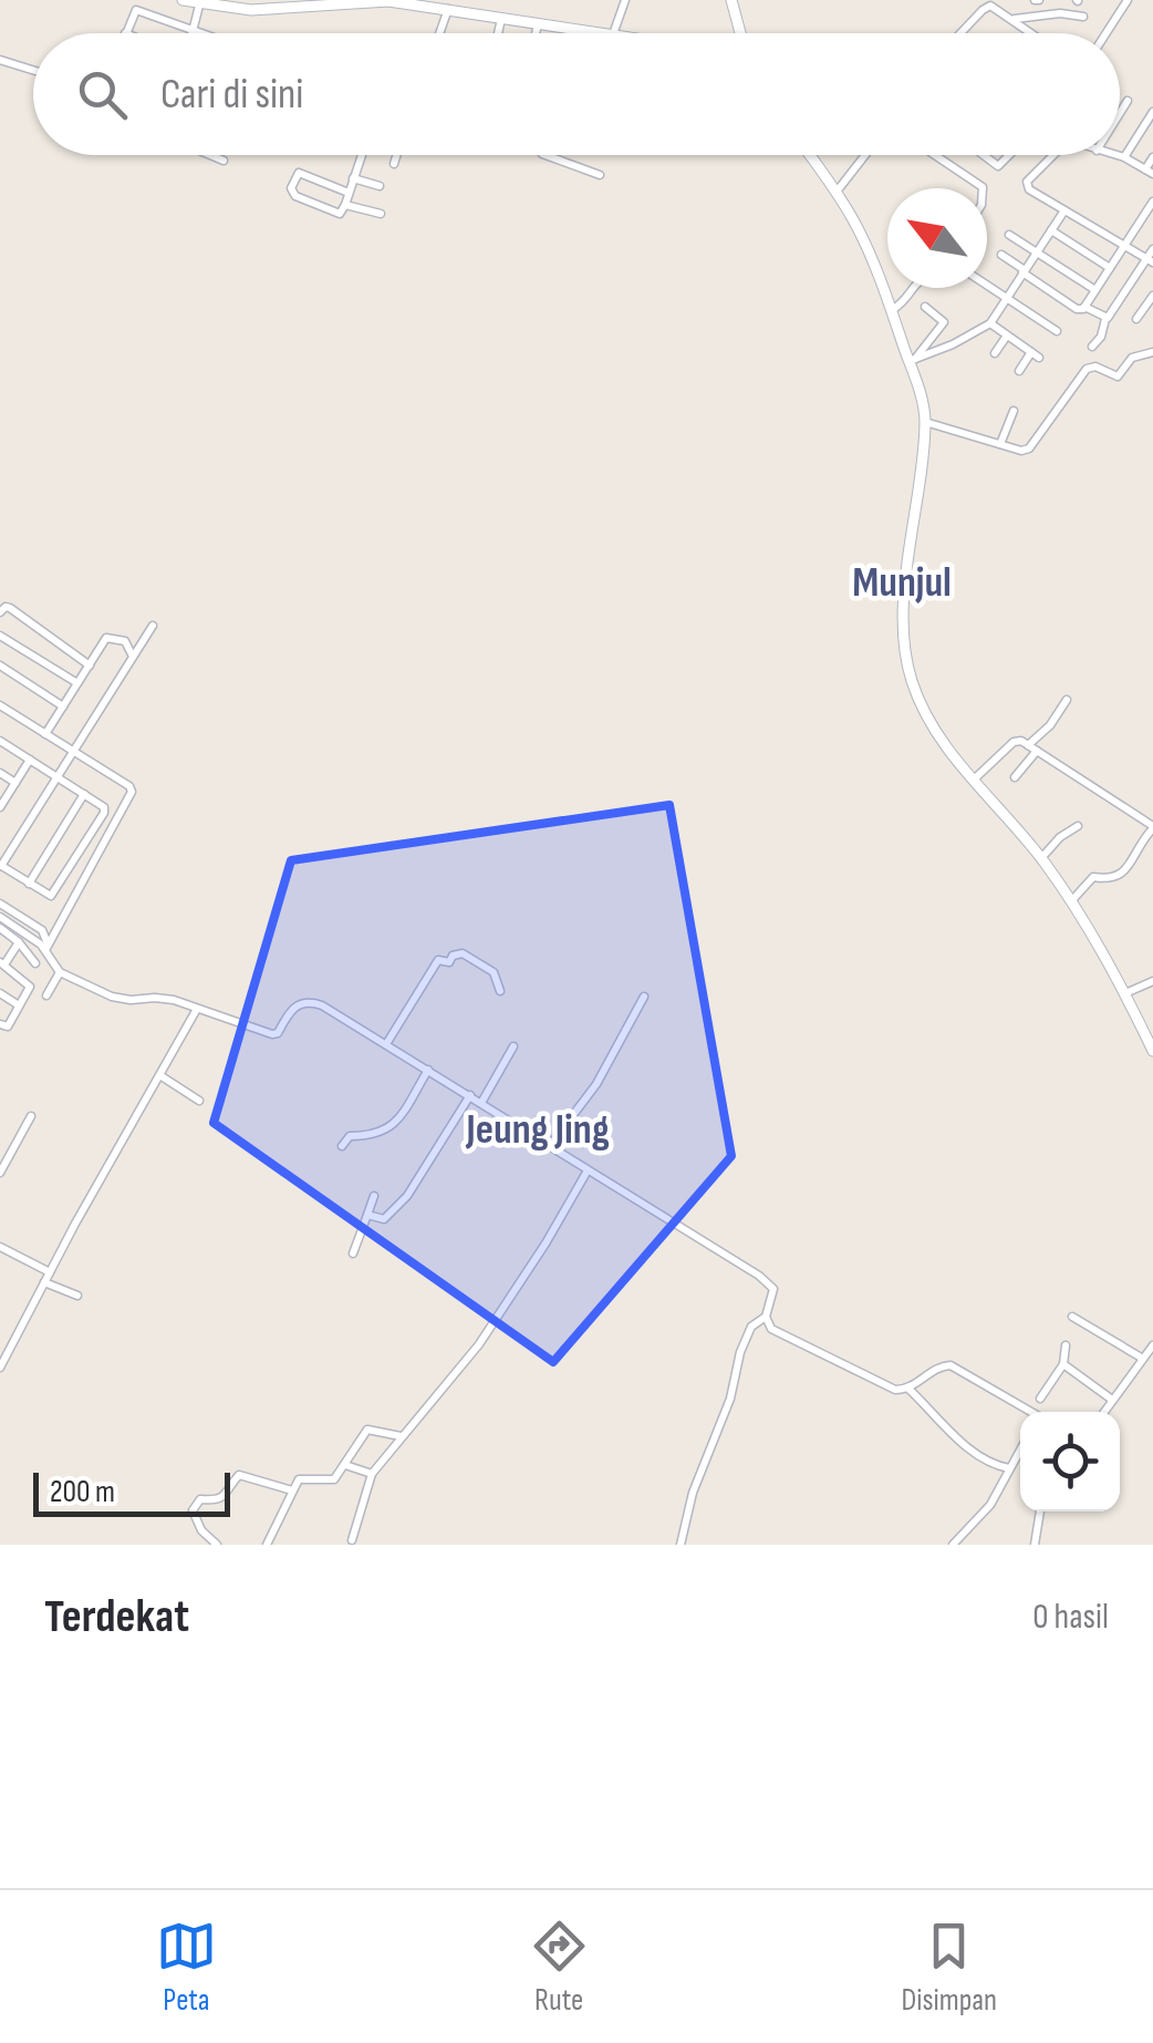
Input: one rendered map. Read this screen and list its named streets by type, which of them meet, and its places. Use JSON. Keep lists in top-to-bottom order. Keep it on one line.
{"districts":["Munjul","Jeung Jing"],"scale_bar":"200 m","north":"top left","page":{"search":"Cari di sini","scale":"200 m","heading":["Terdekat","0 hasil"],"nav":["Peta","Rute","Disimpan"]}}
